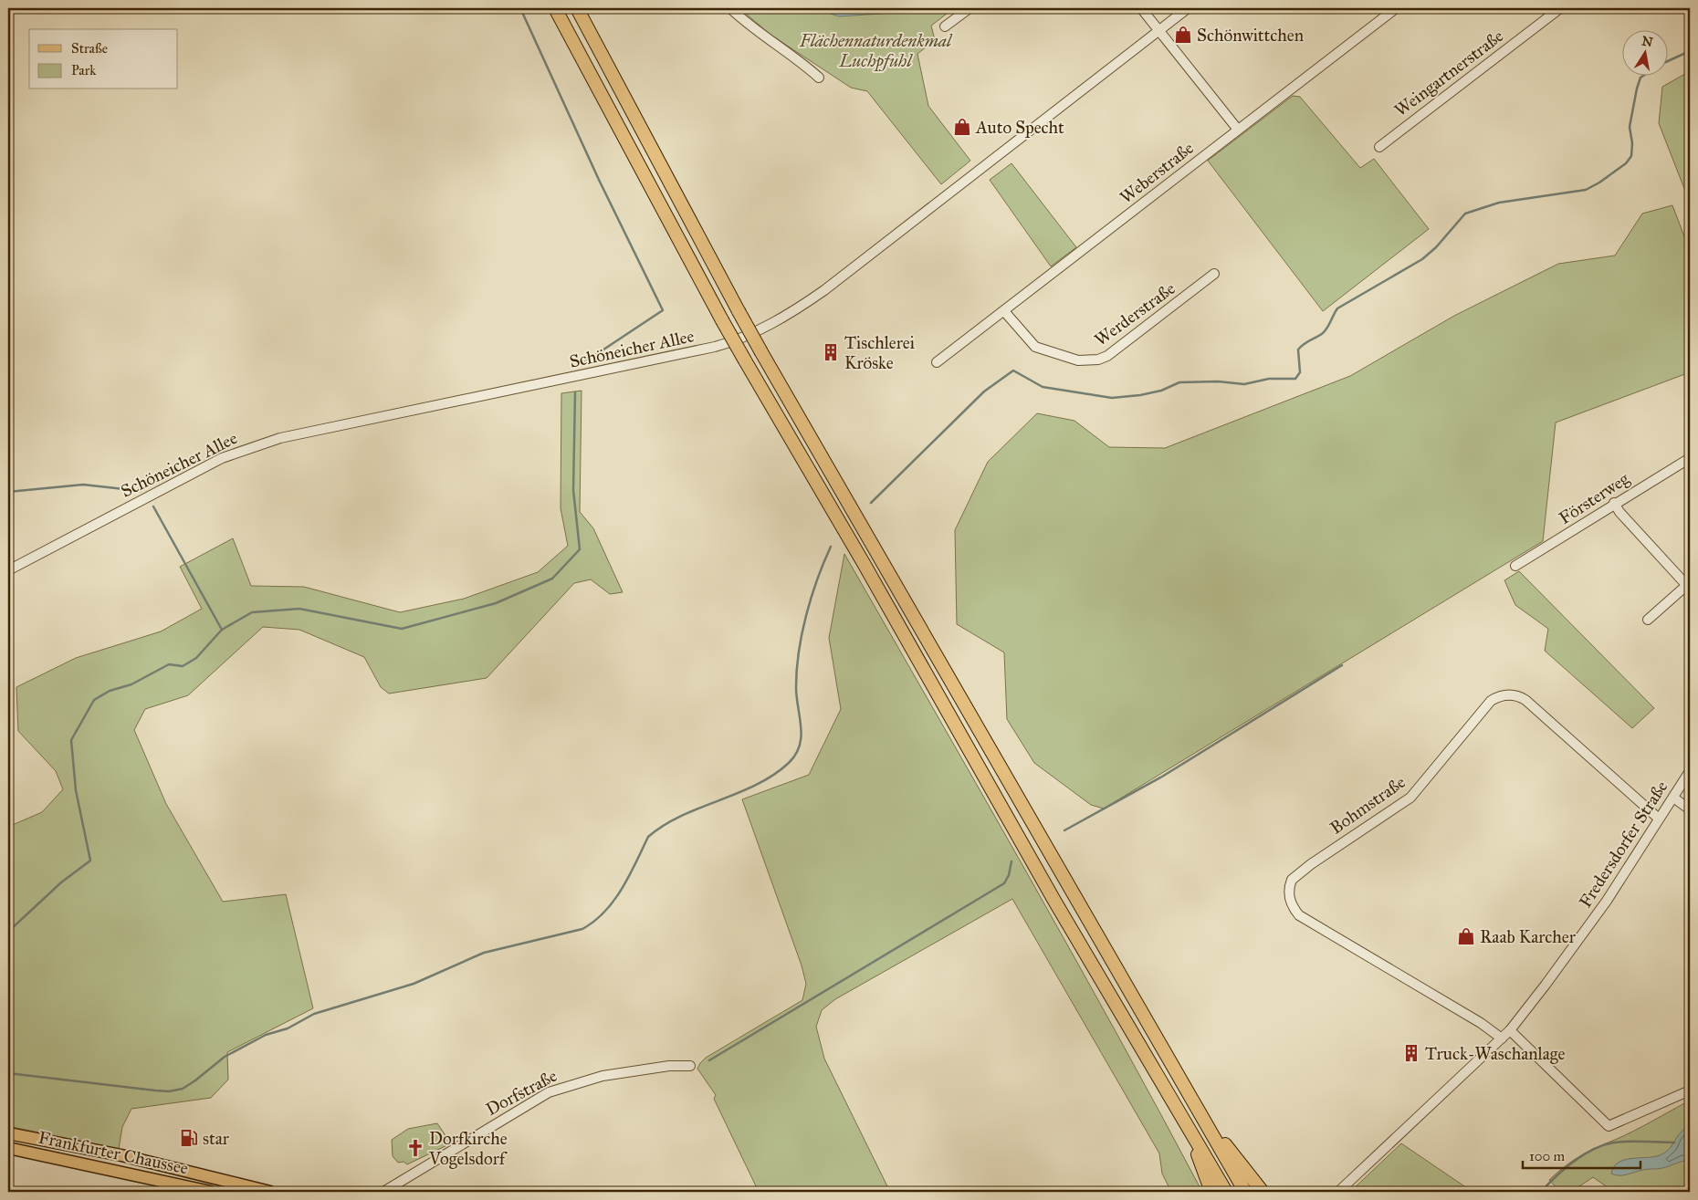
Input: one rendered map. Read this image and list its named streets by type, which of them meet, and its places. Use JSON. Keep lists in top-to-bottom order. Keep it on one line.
{"streets":{"main road":["Frankfurter Chaussee"],"street":["Weingartnerstraße","Weberstraße","Werderstraße","Schöneicher Allee","Försterweg","Bohmstraße","Fredersdorfer Straße","Dorfstraße"]},"crossings":[["Weberstraße","Werderstraße"],["Bohmstraße","Fredersdorfer Straße"]],"parks":["Flächennaturdenkmal Luchpfuhl"],"places":{"shop":["Schönwittchen","Auto Specht","Raab Karcher"],"building":["Tischlerei Kröske","Truck-Waschanlage"],"fuel station":["star"],"church":["Dorfkirche Vogelsdorf"]},"legend":["Straße","Park"],"scale_bar":"100 m","north":"top"}
